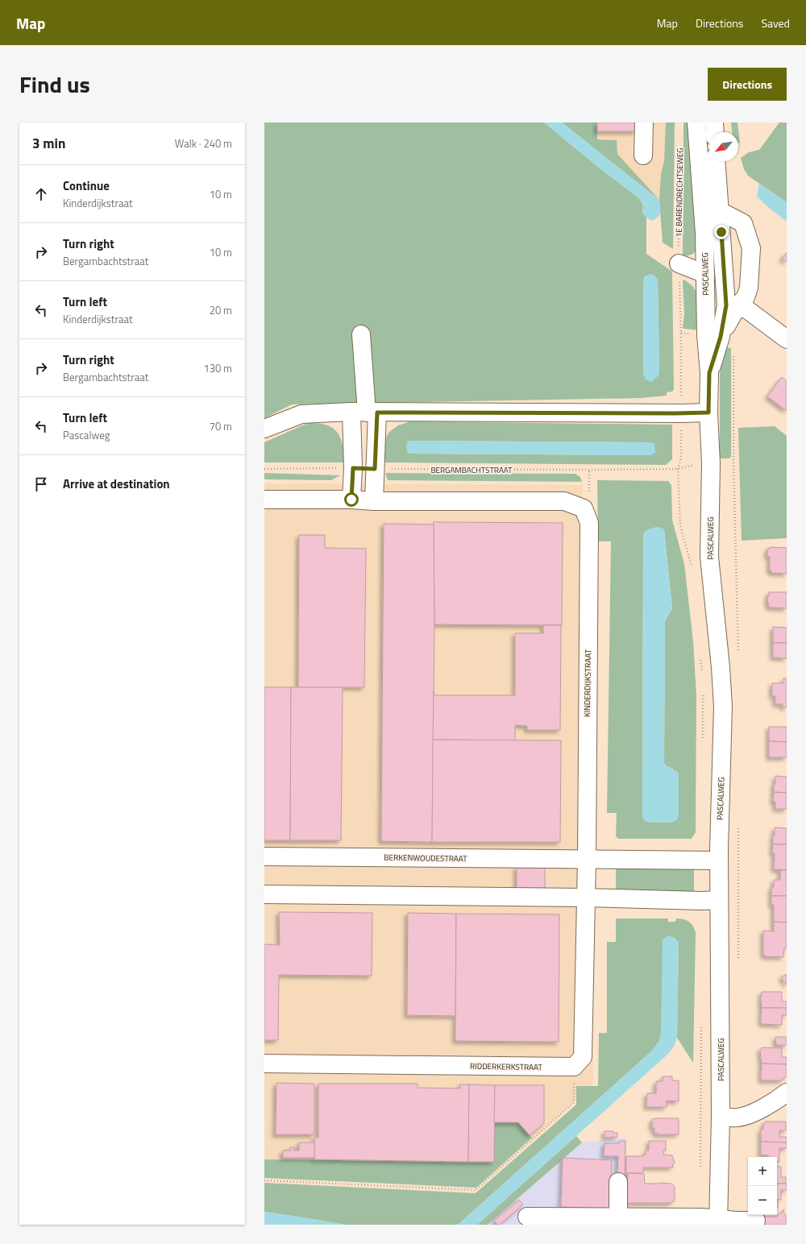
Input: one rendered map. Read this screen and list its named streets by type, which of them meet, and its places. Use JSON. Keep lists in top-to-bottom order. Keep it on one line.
{"streets":{"street":["PASCALWEG","KINDERDIJKSTRAAT","BERKENWOUDESTRAAT","RIDDERKERKSTRAAT"],"path":["1E BARENDRECHTSEWEG","BERGAMBACHTSTRAAT"]},"crossings":[["PASCALWEG","BERKENWOUDESTRAAT"],["KINDERDIJKSTRAAT","BERKENWOUDESTRAAT"]],"north":"bottom left","page":{"header":"Map","nav":["Map","Directions","Saved"],"title":"Find us","buttons":"Directions","heading":["3 min","Walk · 240 m"],"list":[["Continue","Kinderdijkstraat","10 m"],["Turn right","Bergambachtstraat","10 m"],["Turn left","Kinderdijkstraat","20 m"],["Turn right","Bergambachtstraat","130 m"],["Turn left","Pascalweg","70 m"],"Arrive at destination"],"map_buttons":["+","−"]}}
